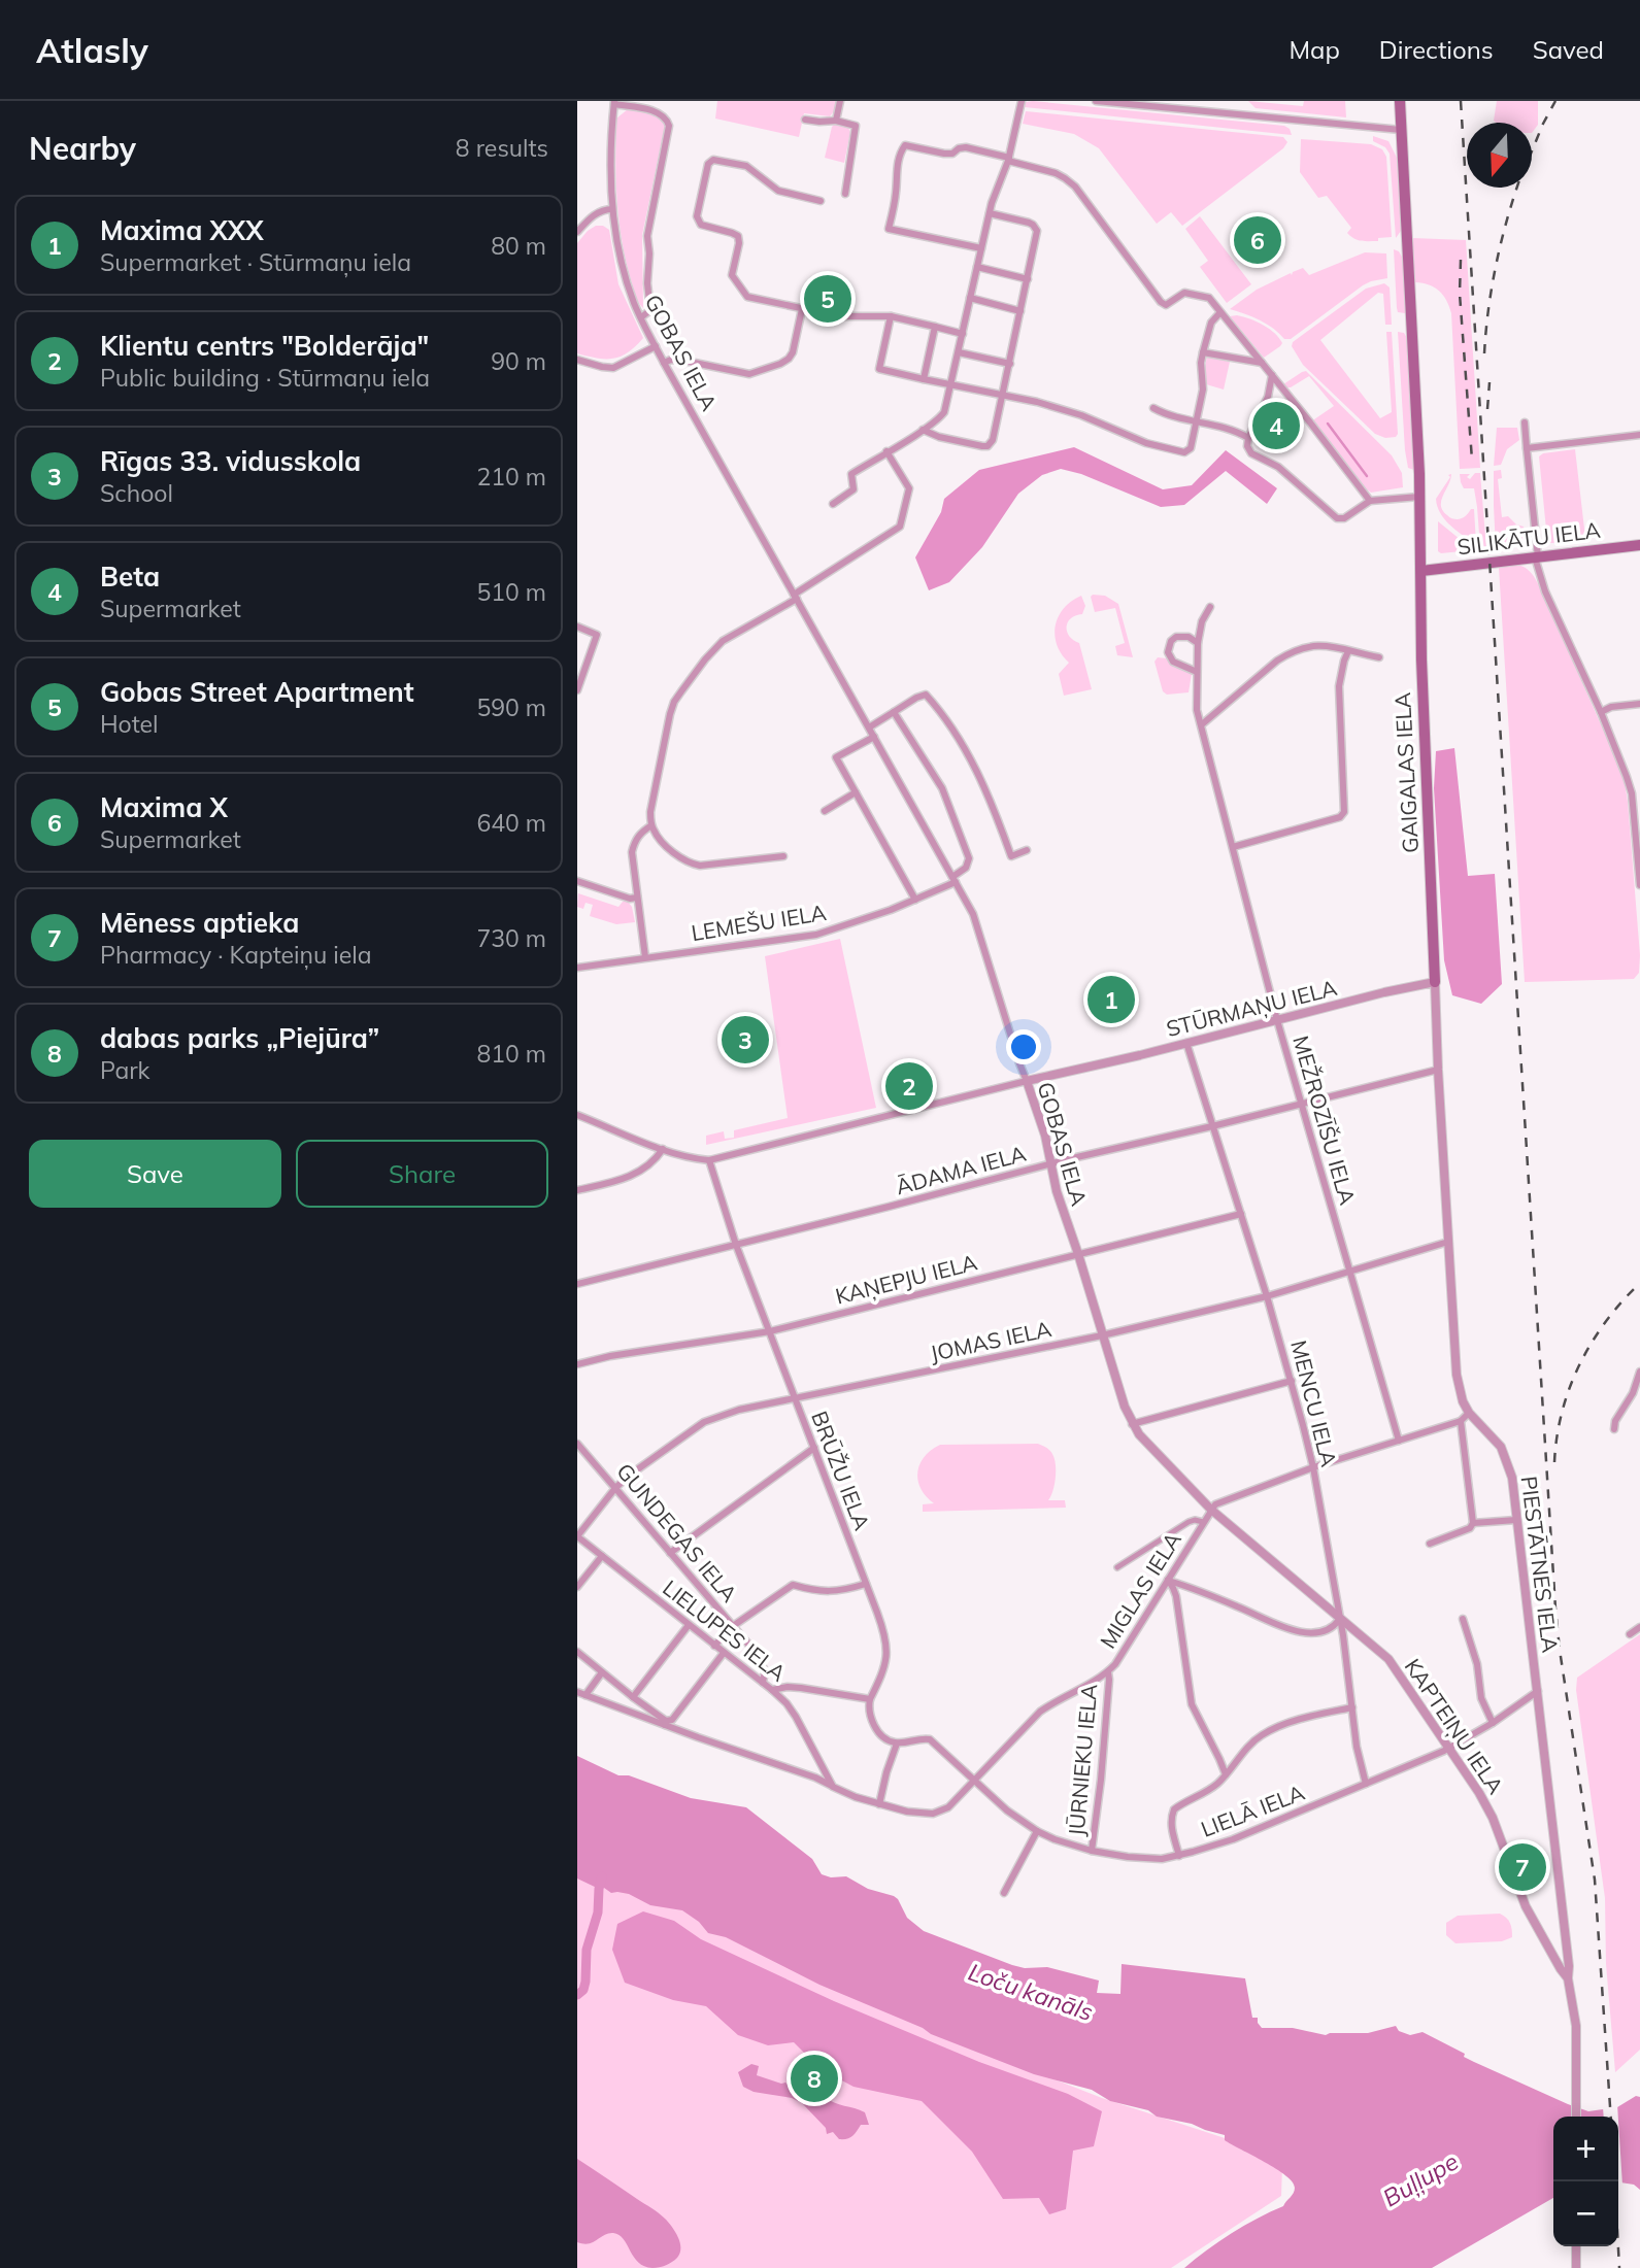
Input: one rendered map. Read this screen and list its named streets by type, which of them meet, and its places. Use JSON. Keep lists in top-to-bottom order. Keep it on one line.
{"streets":{"main road":["SILIKĀTU IELA","GAIGALAS IELA"],"street":["GOBAS IELA","LEMEŠU IELA","STŪRMAŅU IELA","MEŽROZĪŠU IELA","ĀDAMA IELA","KAŅEPJU IELA","JOMAS IELA","MENCU IELA","BRŪŽU IELA","GUNDEGAS IELA","PIESTĀTNES IELA","MIGLAS IELA","LIELUPES IELA","KAPTEIŅU IELA","JŪRNIEKU IELA","LIELĀ IELA"]},"crossings":[["GOBAS IELA","LEMEŠU IELA"],["GOBAS IELA","STŪRMAŅU IELA"],["GOBAS IELA","ĀDAMA IELA"],["GOBAS IELA","KAŅEPJU IELA"],["GOBAS IELA","JOMAS IELA"],["GOBAS IELA","MIGLAS IELA"],["GOBAS IELA","KAPTEIŅU IELA"],["SILIKĀTU IELA","GAIGALAS IELA"],["GAIGALAS IELA","STŪRMAŅU IELA"],["GAIGALAS IELA","ĀDAMA IELA"],["GAIGALAS IELA","JOMAS IELA"],["GAIGALAS IELA","PIESTĀTNES IELA"],["STŪRMAŅU IELA","MEŽROZĪŠU IELA"],["STŪRMAŅU IELA","MENCU IELA"],["STŪRMAŅU IELA","BRŪŽU IELA"],["MEŽROZĪŠU IELA","ĀDAMA IELA"],["MEŽROZĪŠU IELA","JOMAS IELA"],["ĀDAMA IELA","MENCU IELA"],["ĀDAMA IELA","BRŪŽU IELA"],["KAŅEPJU IELA","MENCU IELA"],["KAŅEPJU IELA","BRŪŽU IELA"],["JOMAS IELA","MENCU IELA"],["JOMAS IELA","BRŪŽU IELA"],["JOMAS IELA","GUNDEGAS IELA"],["JOMAS IELA","LIELUPES IELA"],["MENCU IELA","KAPTEIŅU IELA"],["MENCU IELA","LIELĀ IELA"],["GUNDEGAS IELA","LIELUPES IELA"],["PIESTĀTNES IELA","KAPTEIŅU IELA"],["PIESTĀTNES IELA","LIELĀ IELA"],["MIGLAS IELA","KAPTEIŅU IELA"],["MIGLAS IELA","JŪRNIEKU IELA"],["MIGLAS IELA","LIELĀ IELA"],["KAPTEIŅU IELA","LIELĀ IELA"],["JŪRNIEKU IELA","LIELĀ IELA"]],"water":["Loču kanāls","Buļļupe"],"north":"bottom","page":{"header":"Atlasly","nav":["Map","Directions","Saved"],"heading":["Nearby","8 results"],"list":[{"mark":"1","name":"Maxima XXX","note":"Supermarket · Stūrmaņu iela","value":"80 m"},{"mark":"2","name":"Klientu centrs \"Bolderāja\"","note":"Public building · Stūrmaņu iela","value":"90 m"},{"mark":"3","name":"Rīgas 33. vidusskola","note":"School","value":"210 m"},{"mark":"4","name":"Beta","note":"Supermarket","value":"510 m"},{"mark":"5","name":"Gobas Street Apartment","note":"Hotel","value":"590 m"},{"mark":"6","name":"Maxima X","note":"Supermarket","value":"640 m"},{"mark":"7","name":"Mēness aptieka","note":"Pharmacy · Kapteiņu iela","value":"730 m"},{"mark":"8","name":"dabas parks „Piejūra”","note":"Park","value":"810 m"}],"pins":["6","5","4","1","3","2","7","8"],"buttons":["Save","Share"],"map_buttons":["+","−"]}}
